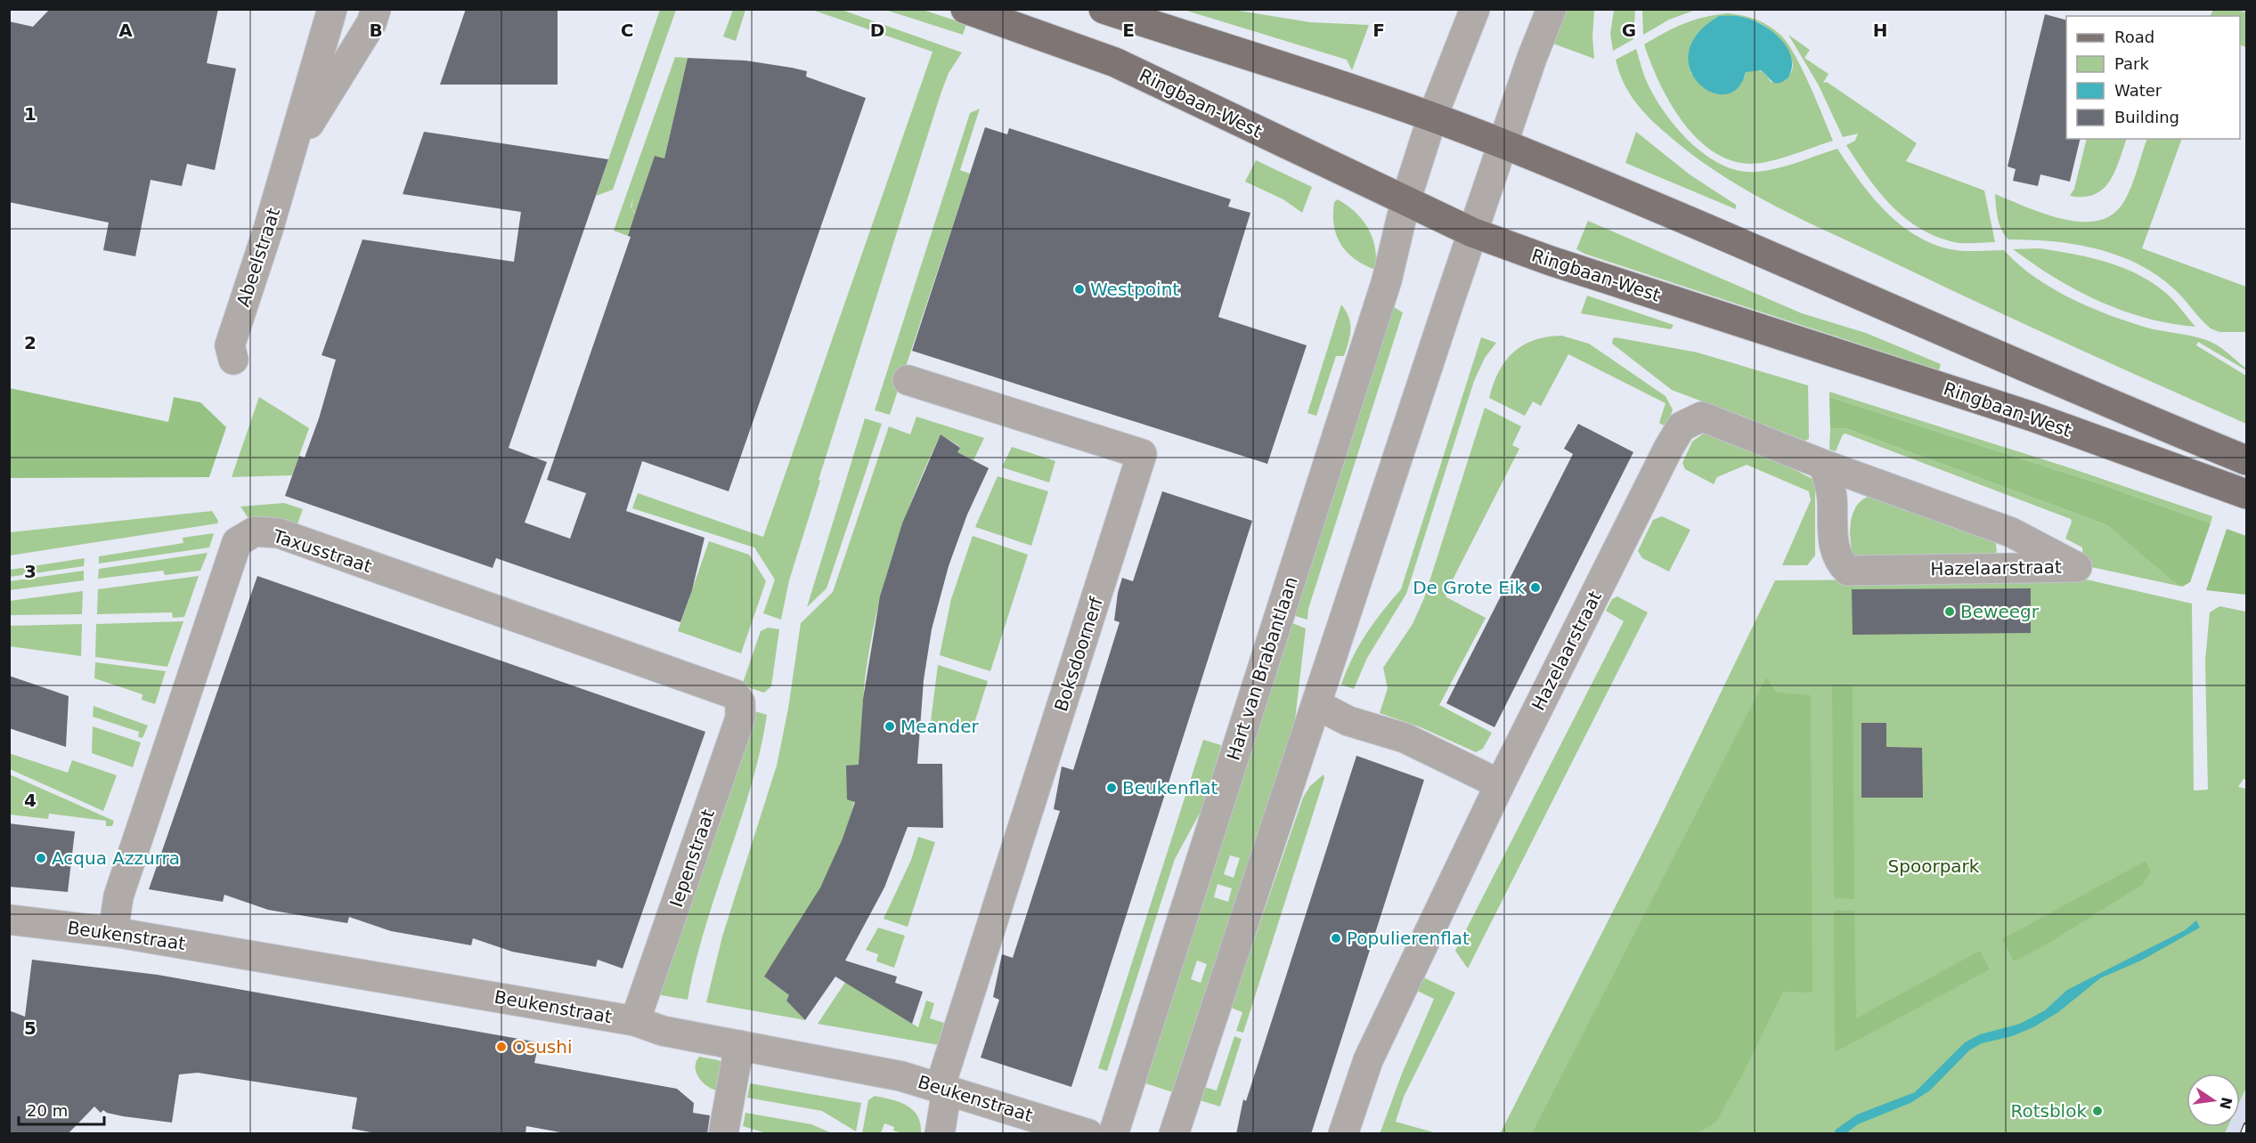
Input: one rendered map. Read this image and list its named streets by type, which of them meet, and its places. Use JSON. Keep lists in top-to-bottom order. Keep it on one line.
{"streets":{"main road":["Ringbaan-West"],"street":["Abeelstraat","Taxusstraat","Hazelaarstraat","Boksdoornerf","Hart van Brabantlaan","Iepenstraat","Beukenstraat"]},"crossings":[["Ringbaan-West","Hart van Brabantlaan"],["Taxusstraat","Iepenstraat"],["Taxusstraat","Beukenstraat"],["Boksdoornerf","Beukenstraat"],["Iepenstraat","Beukenstraat"]],"parks":["Spoorpark"],"places":["Westpoint","De Grote Eik","Beweegr","Meander","Beukenflat","Acqua Azzurra","Populierenflat","Osushi","Rotsblok"],"legend":["Road","Park","Water","Building"],"scale_bar":"20 m","north":"right","grid":{"columns":["A","B","C","D","E","F","G","H"],"rows":["1","2","3","4","5"]}}
